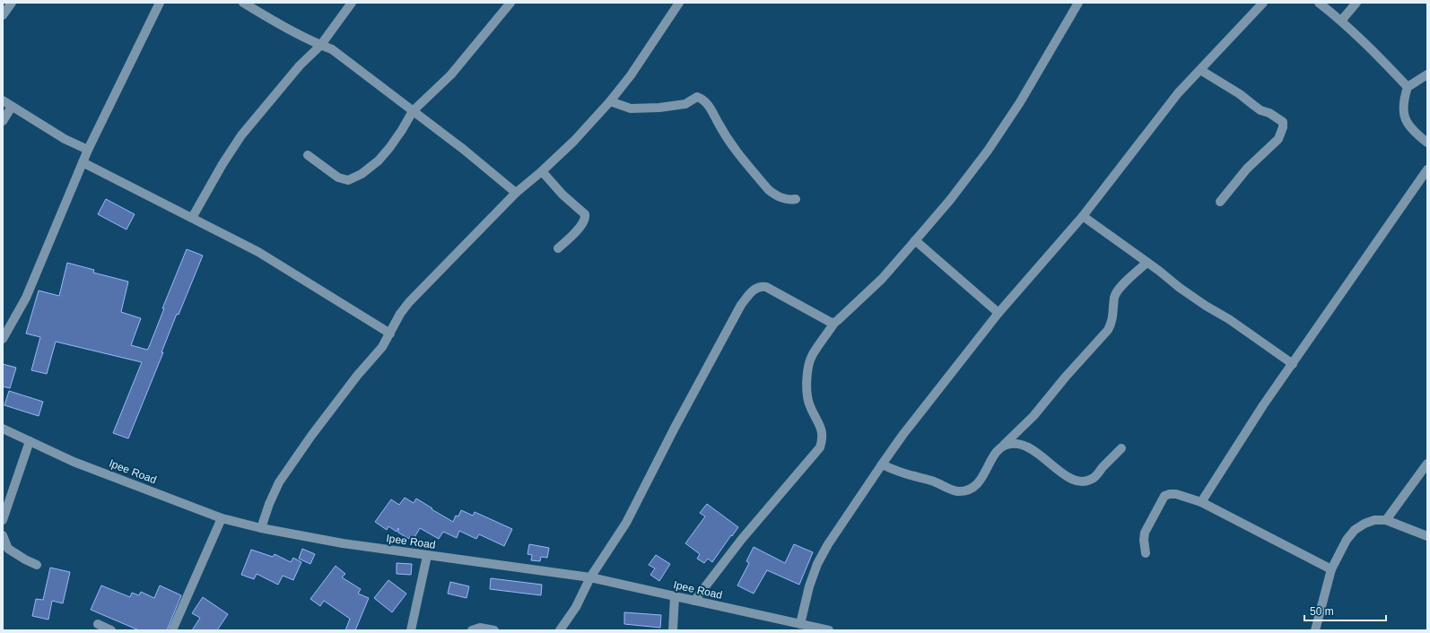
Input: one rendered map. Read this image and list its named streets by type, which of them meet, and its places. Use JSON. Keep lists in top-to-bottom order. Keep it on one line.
{"streets":{"street":["Ipee Road"]},"scale_bar":"50 m"}
